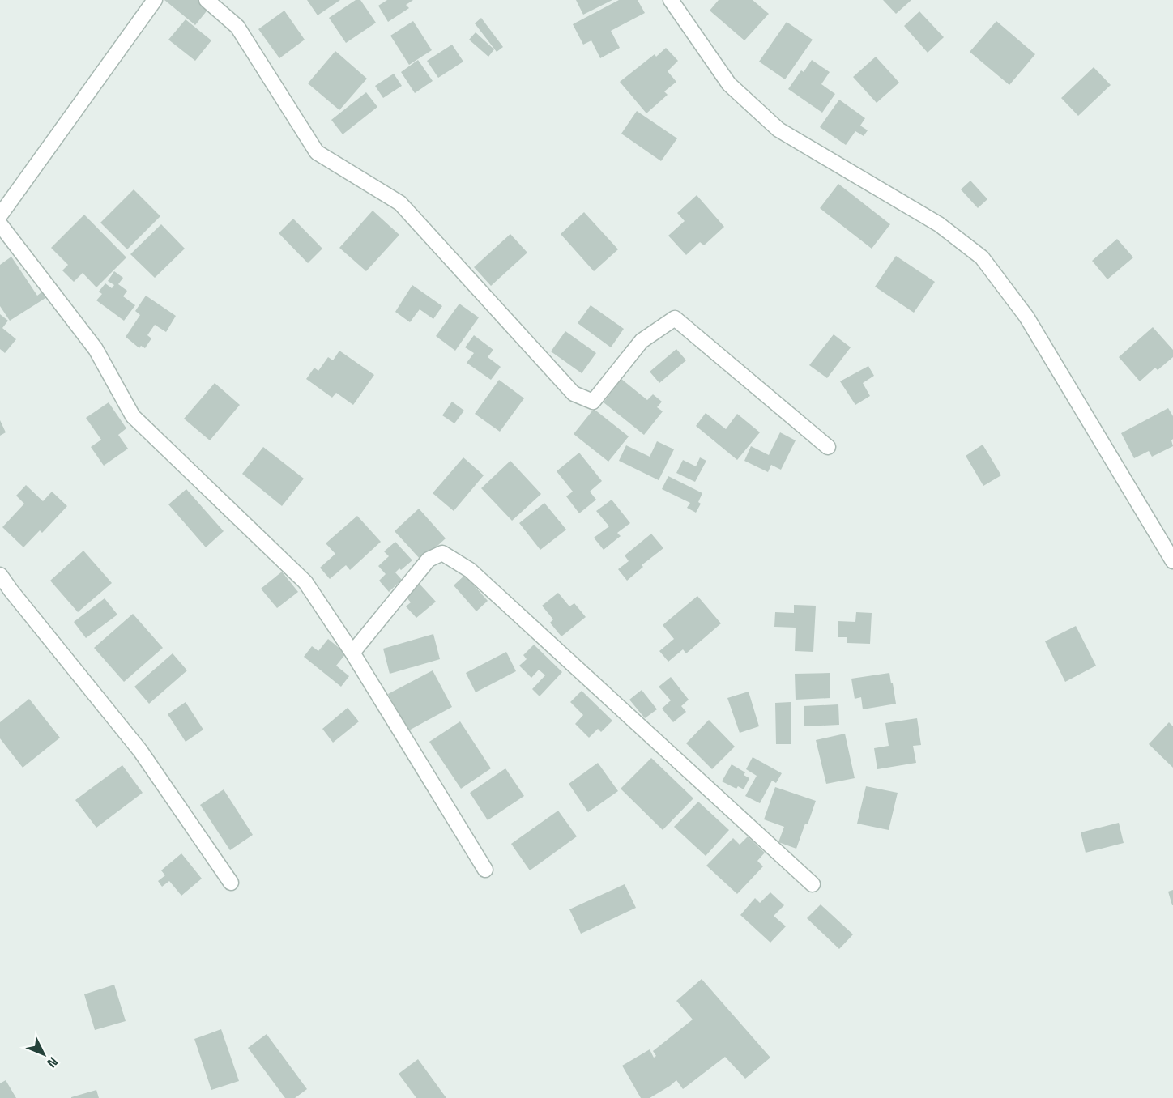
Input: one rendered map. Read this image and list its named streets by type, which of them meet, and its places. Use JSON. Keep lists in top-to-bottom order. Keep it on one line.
{"north":"bottom right"}
